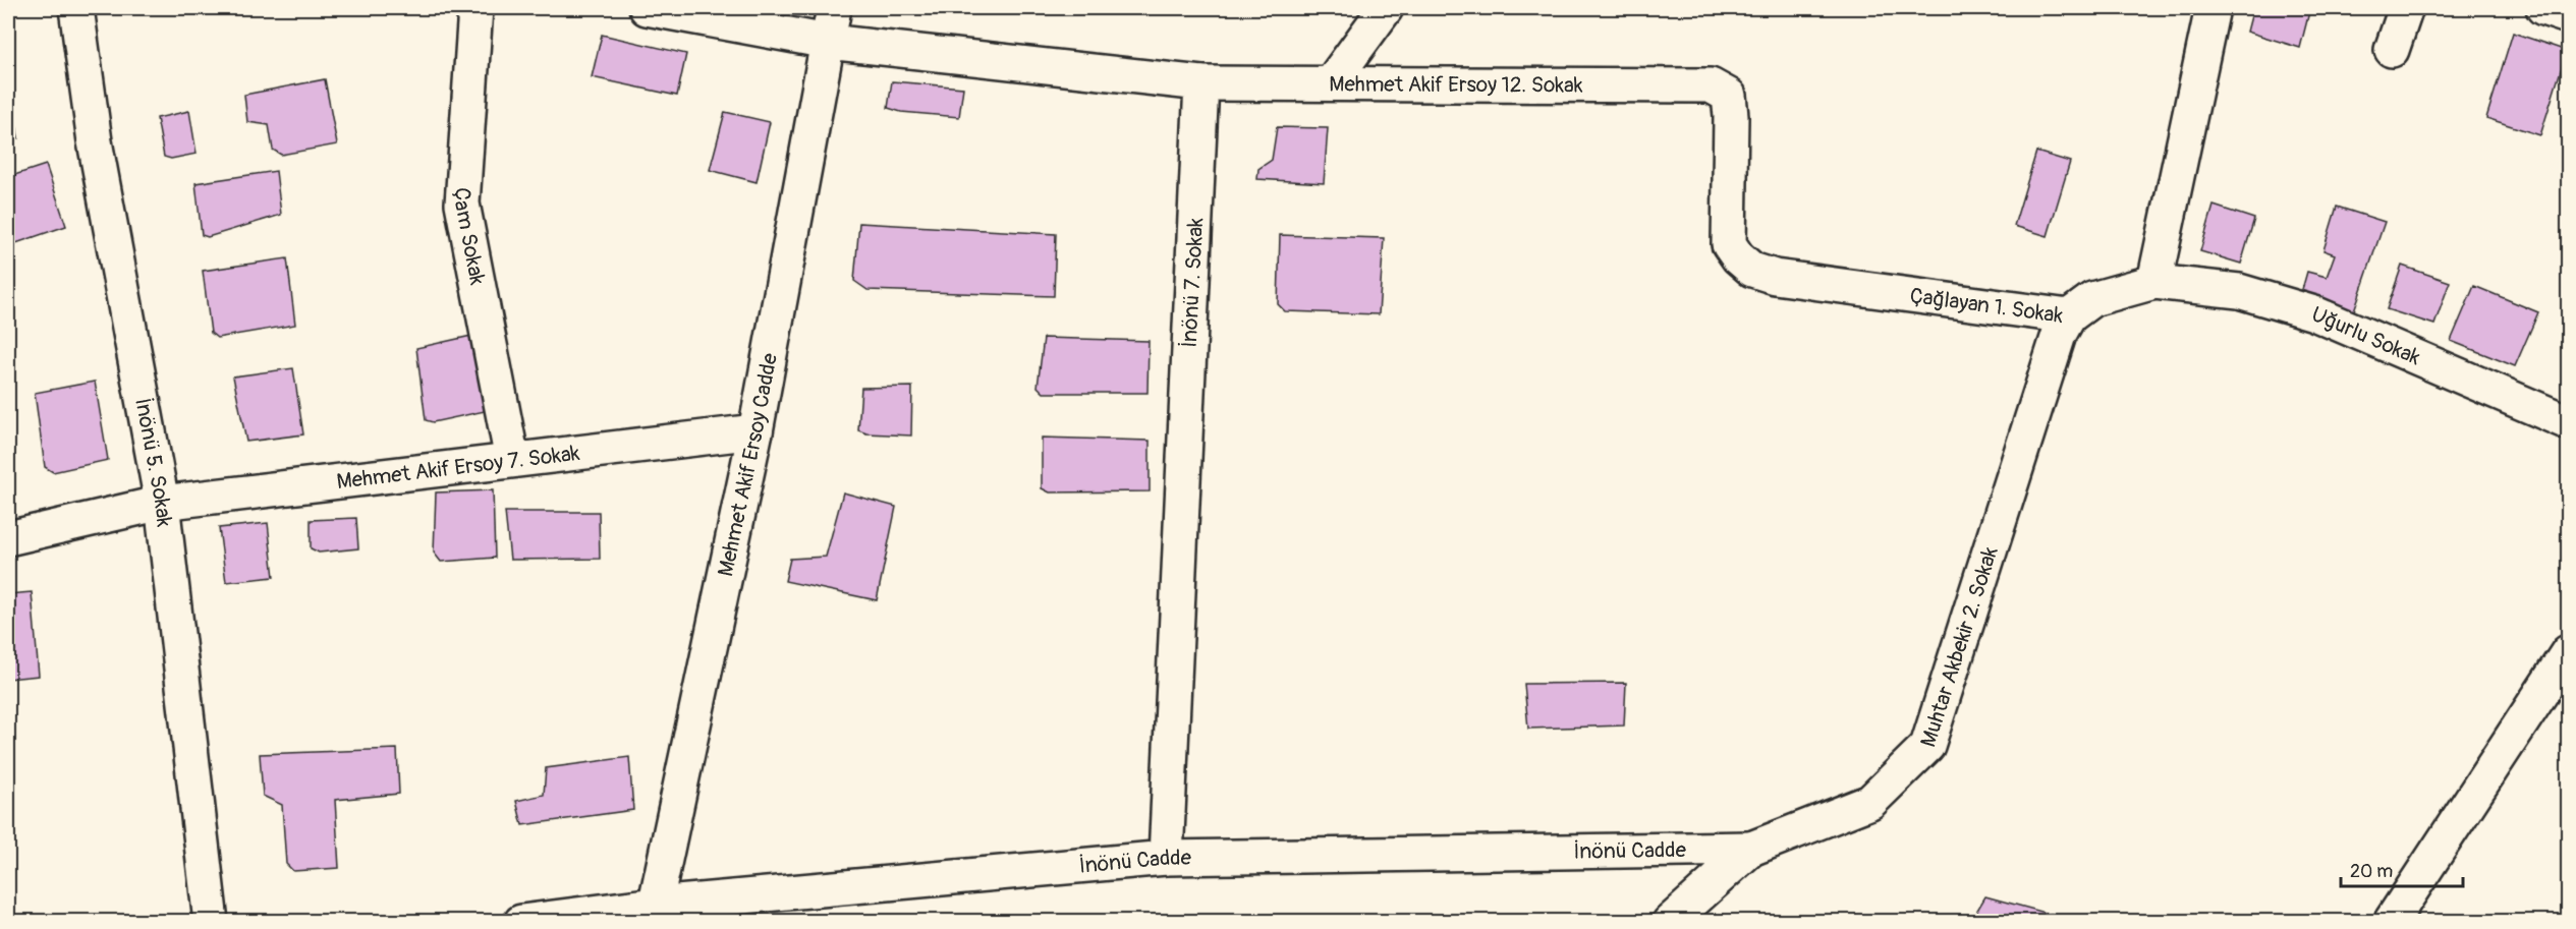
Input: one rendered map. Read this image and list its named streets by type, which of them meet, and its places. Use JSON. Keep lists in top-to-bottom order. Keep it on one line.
{"streets":{"street":["Mehmet Akif Ersoy 12. Sokak","Çam Sokak","İnönü 7. Sokak","Çağlayan 1. Sokak","Uğurlu Sokak","İnönü 5. Sokak","Mehmet Akif Ersoy Cadde","Mehmet Akif Ersoy 7. Sokak","Muhtar Akbekir 2. Sokak","İnönü Cadde"]},"crossings":[["Mehmet Akif Ersoy 12. Sokak","İnönü 7. Sokak"],["Mehmet Akif Ersoy 12. Sokak","Çağlayan 1. Sokak"],["Çam Sokak","Mehmet Akif Ersoy 7. Sokak"],["İnönü 7. Sokak","İnönü Cadde"],["Çağlayan 1. Sokak","Uğurlu Sokak"],["Çağlayan 1. Sokak","Muhtar Akbekir 2. Sokak"],["İnönü 5. Sokak","Mehmet Akif Ersoy 7. Sokak"],["Mehmet Akif Ersoy Cadde","Mehmet Akif Ersoy 7. Sokak"],["Mehmet Akif Ersoy Cadde","İnönü Cadde"],["Muhtar Akbekir 2. Sokak","İnönü Cadde"]],"scale_bar":"20 m"}
